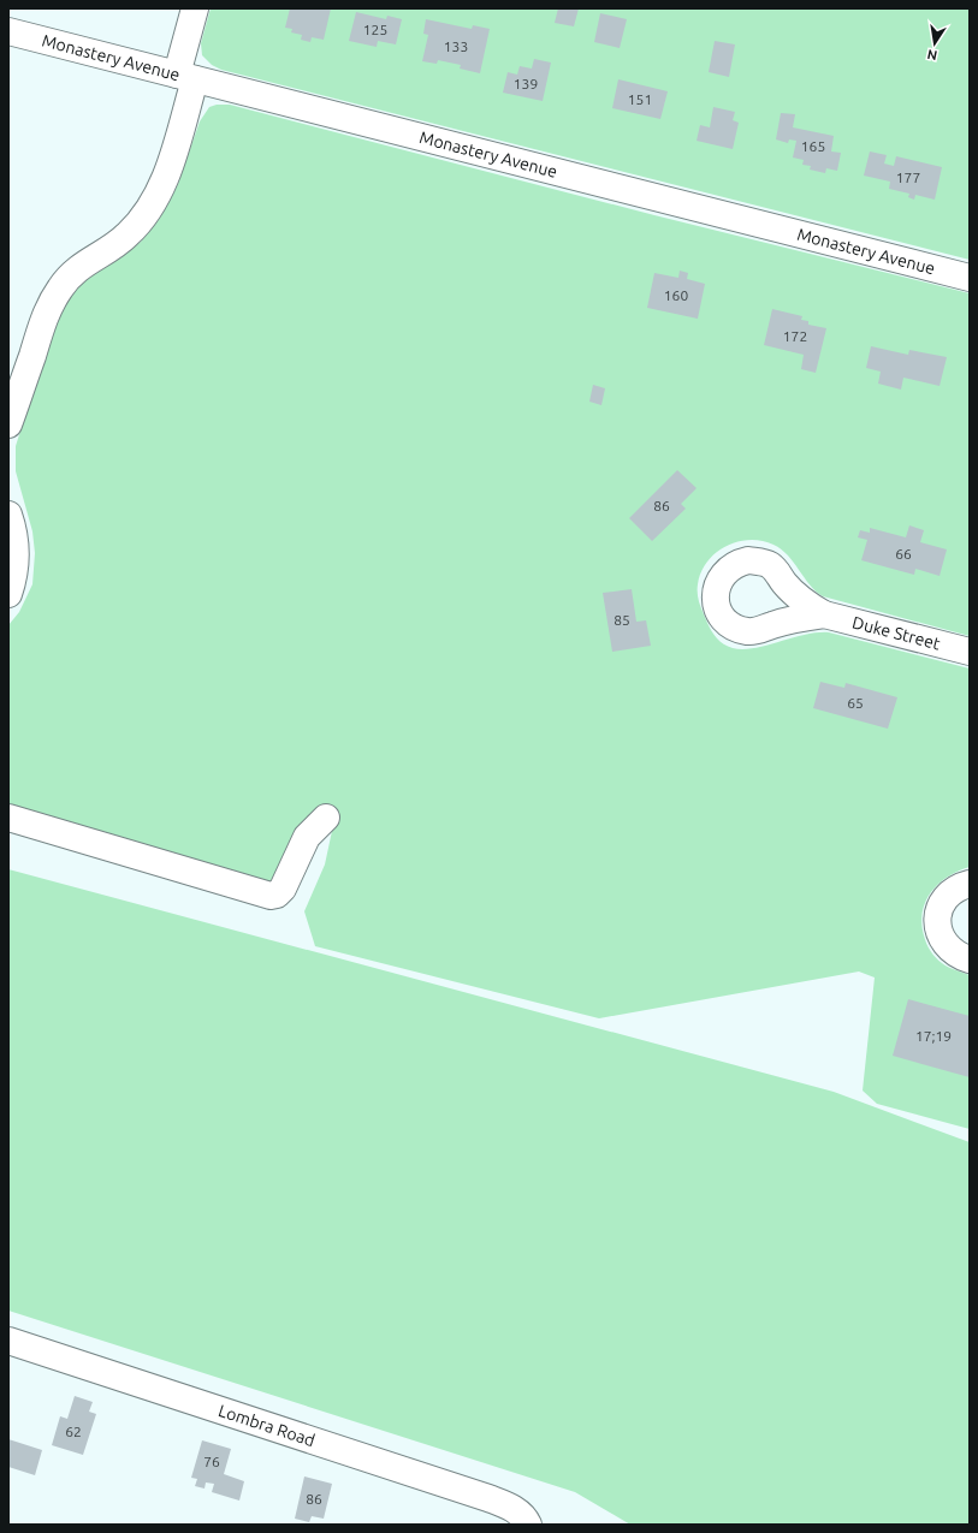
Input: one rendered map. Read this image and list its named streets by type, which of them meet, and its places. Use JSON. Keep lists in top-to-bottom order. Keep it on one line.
{"streets":{"street":["Monastery Avenue","Duke Street","Lombra Road"]},"house_numbers":["125","133","139","151","165","177","160","172","86","66","85","65","17;19","62","76","86"],"north":"bottom"}
